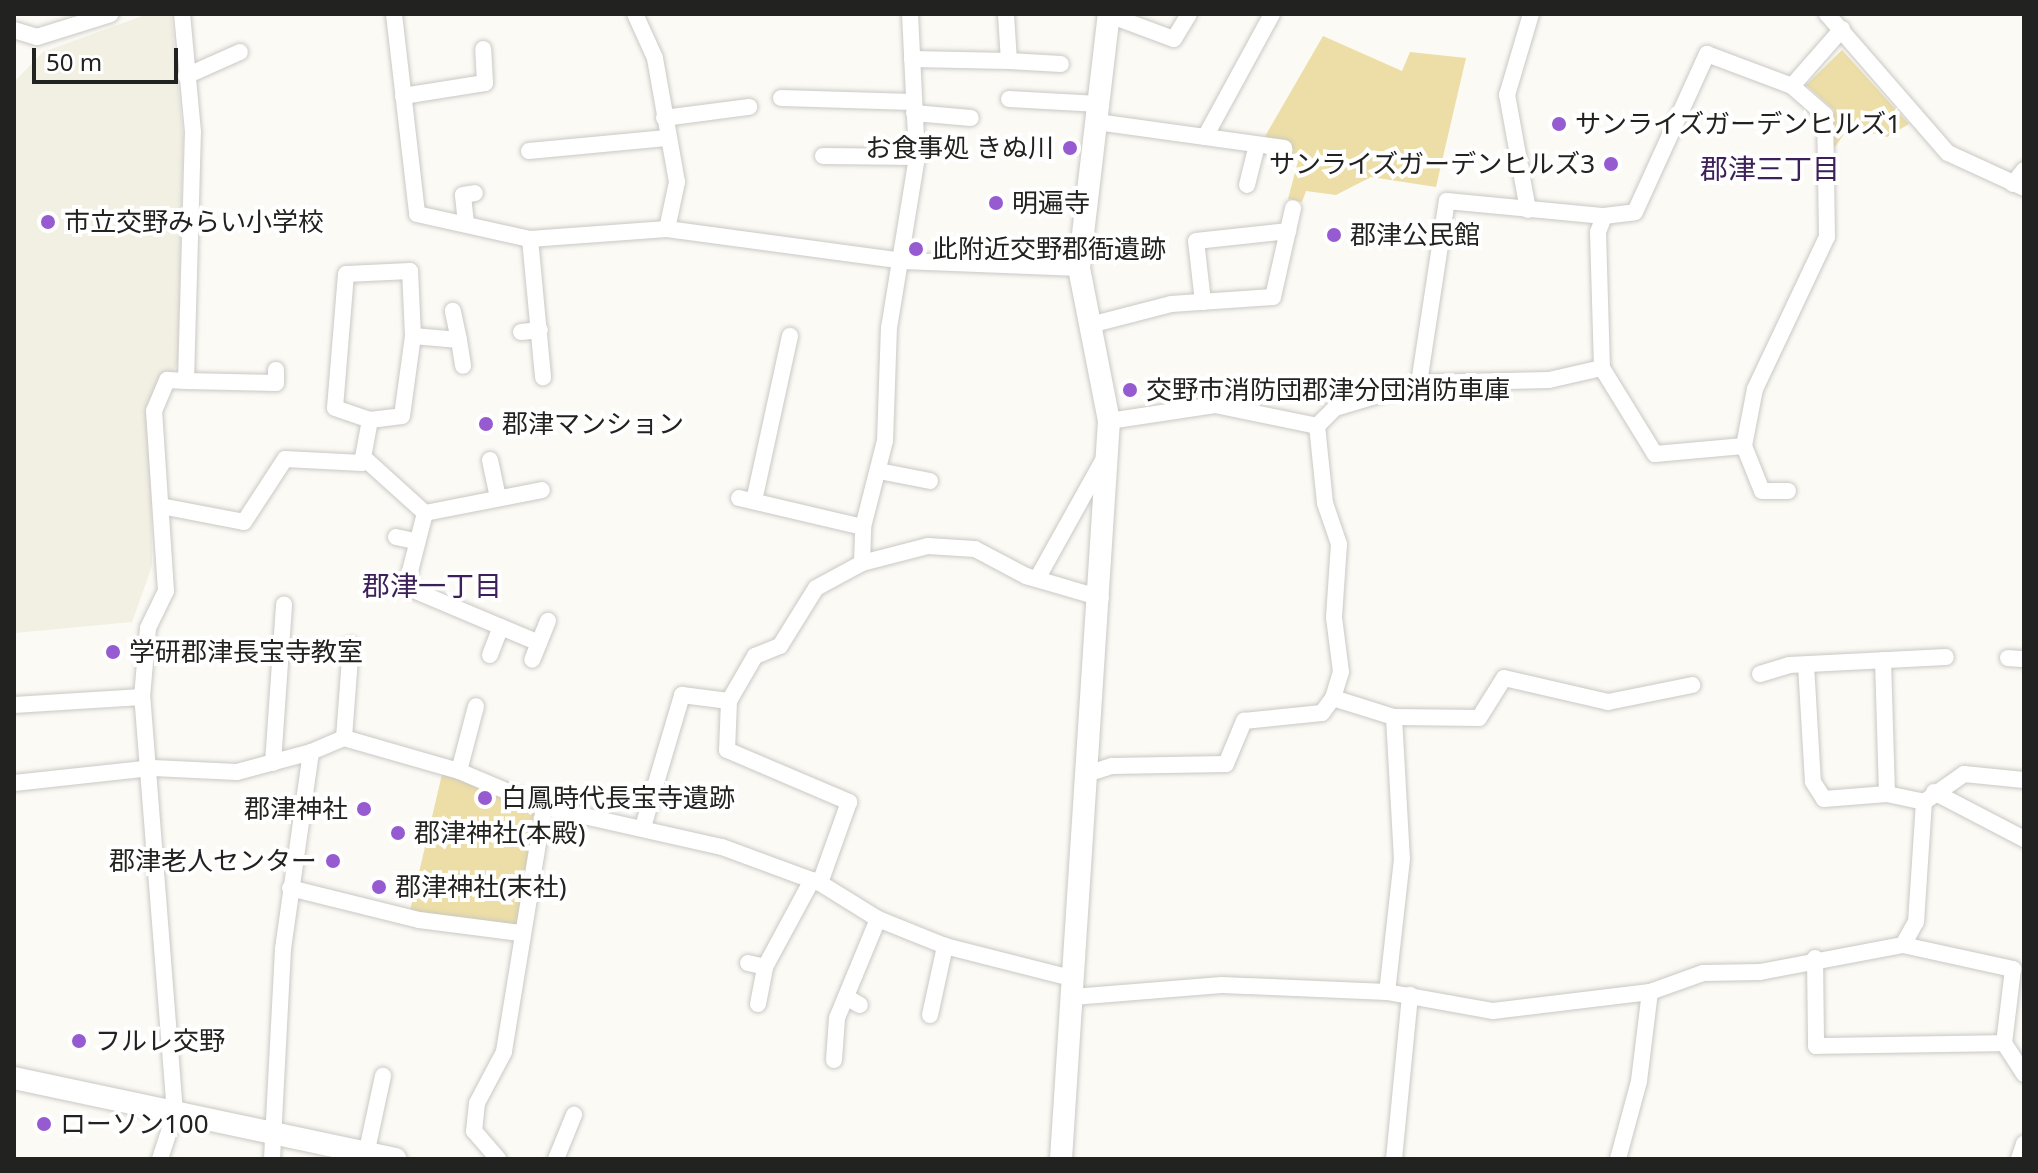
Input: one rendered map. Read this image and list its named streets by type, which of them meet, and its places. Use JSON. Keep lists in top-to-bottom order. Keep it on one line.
{"districts":["郡津三丁目","郡津一丁目"],"places":["サンライズガーデンヒルズ1","お食事処 きぬ川","サンライズガーデンヒルズ3","明遍寺","市立交野みらい小学校","郡津公民館","此附近交野郡衙遺跡","交野市消防団郡津分団消防車庫","郡津マンション","学研郡津長宝寺教室","白鳳時代長宝寺遺跡","郡津神社","郡津神社(本殿)","郡津老人センター","郡津神社(末社)","フルレ交野","ローソン100"],"scale_bar":"50 m"}
